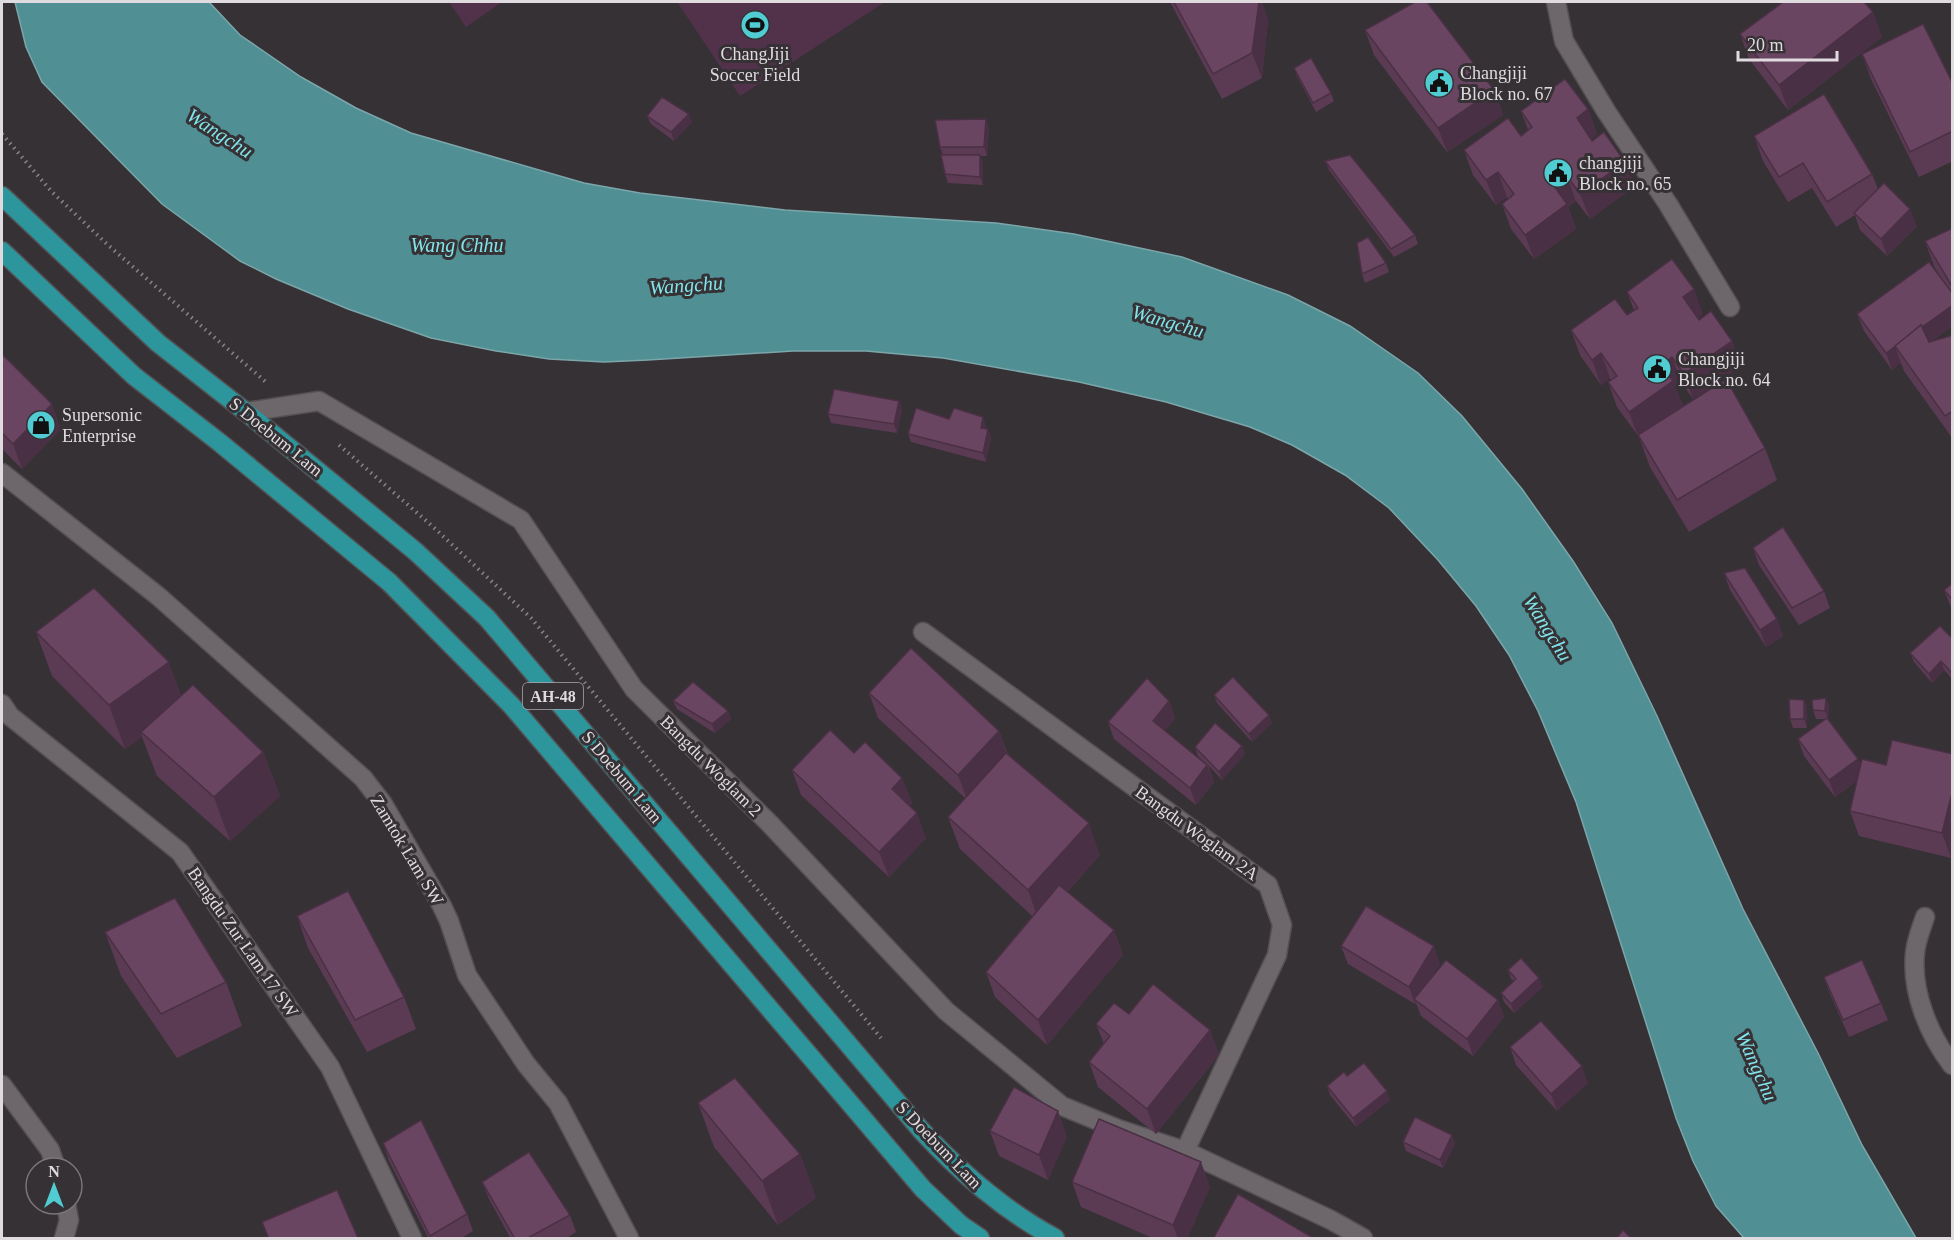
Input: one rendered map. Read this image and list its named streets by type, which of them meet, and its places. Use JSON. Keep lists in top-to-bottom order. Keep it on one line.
{"streets":{"highway":["S Doebum Lam","AH-48"],"street":["Bangdu Woglam 2","Bangdu Woglam 2A","Zamtok Lam SW","Bangdu Zur Lam 17 SW"]},"crossings":[["S Doebum Lam","Bangdu Woglam 2"],["Bangdu Woglam 2","Bangdu Woglam 2A"]],"water":["Wangchu","Wang Chhu"],"places":{"sports":["ChangJiji Soccer Field"],"public building":["Changjiji Block no. 67","changjiji Block no. 65","Changjiji Block no. 64"],"shop":["Supersonic Enterprise"]},"scale_bar":"20 m","north":"top"}
